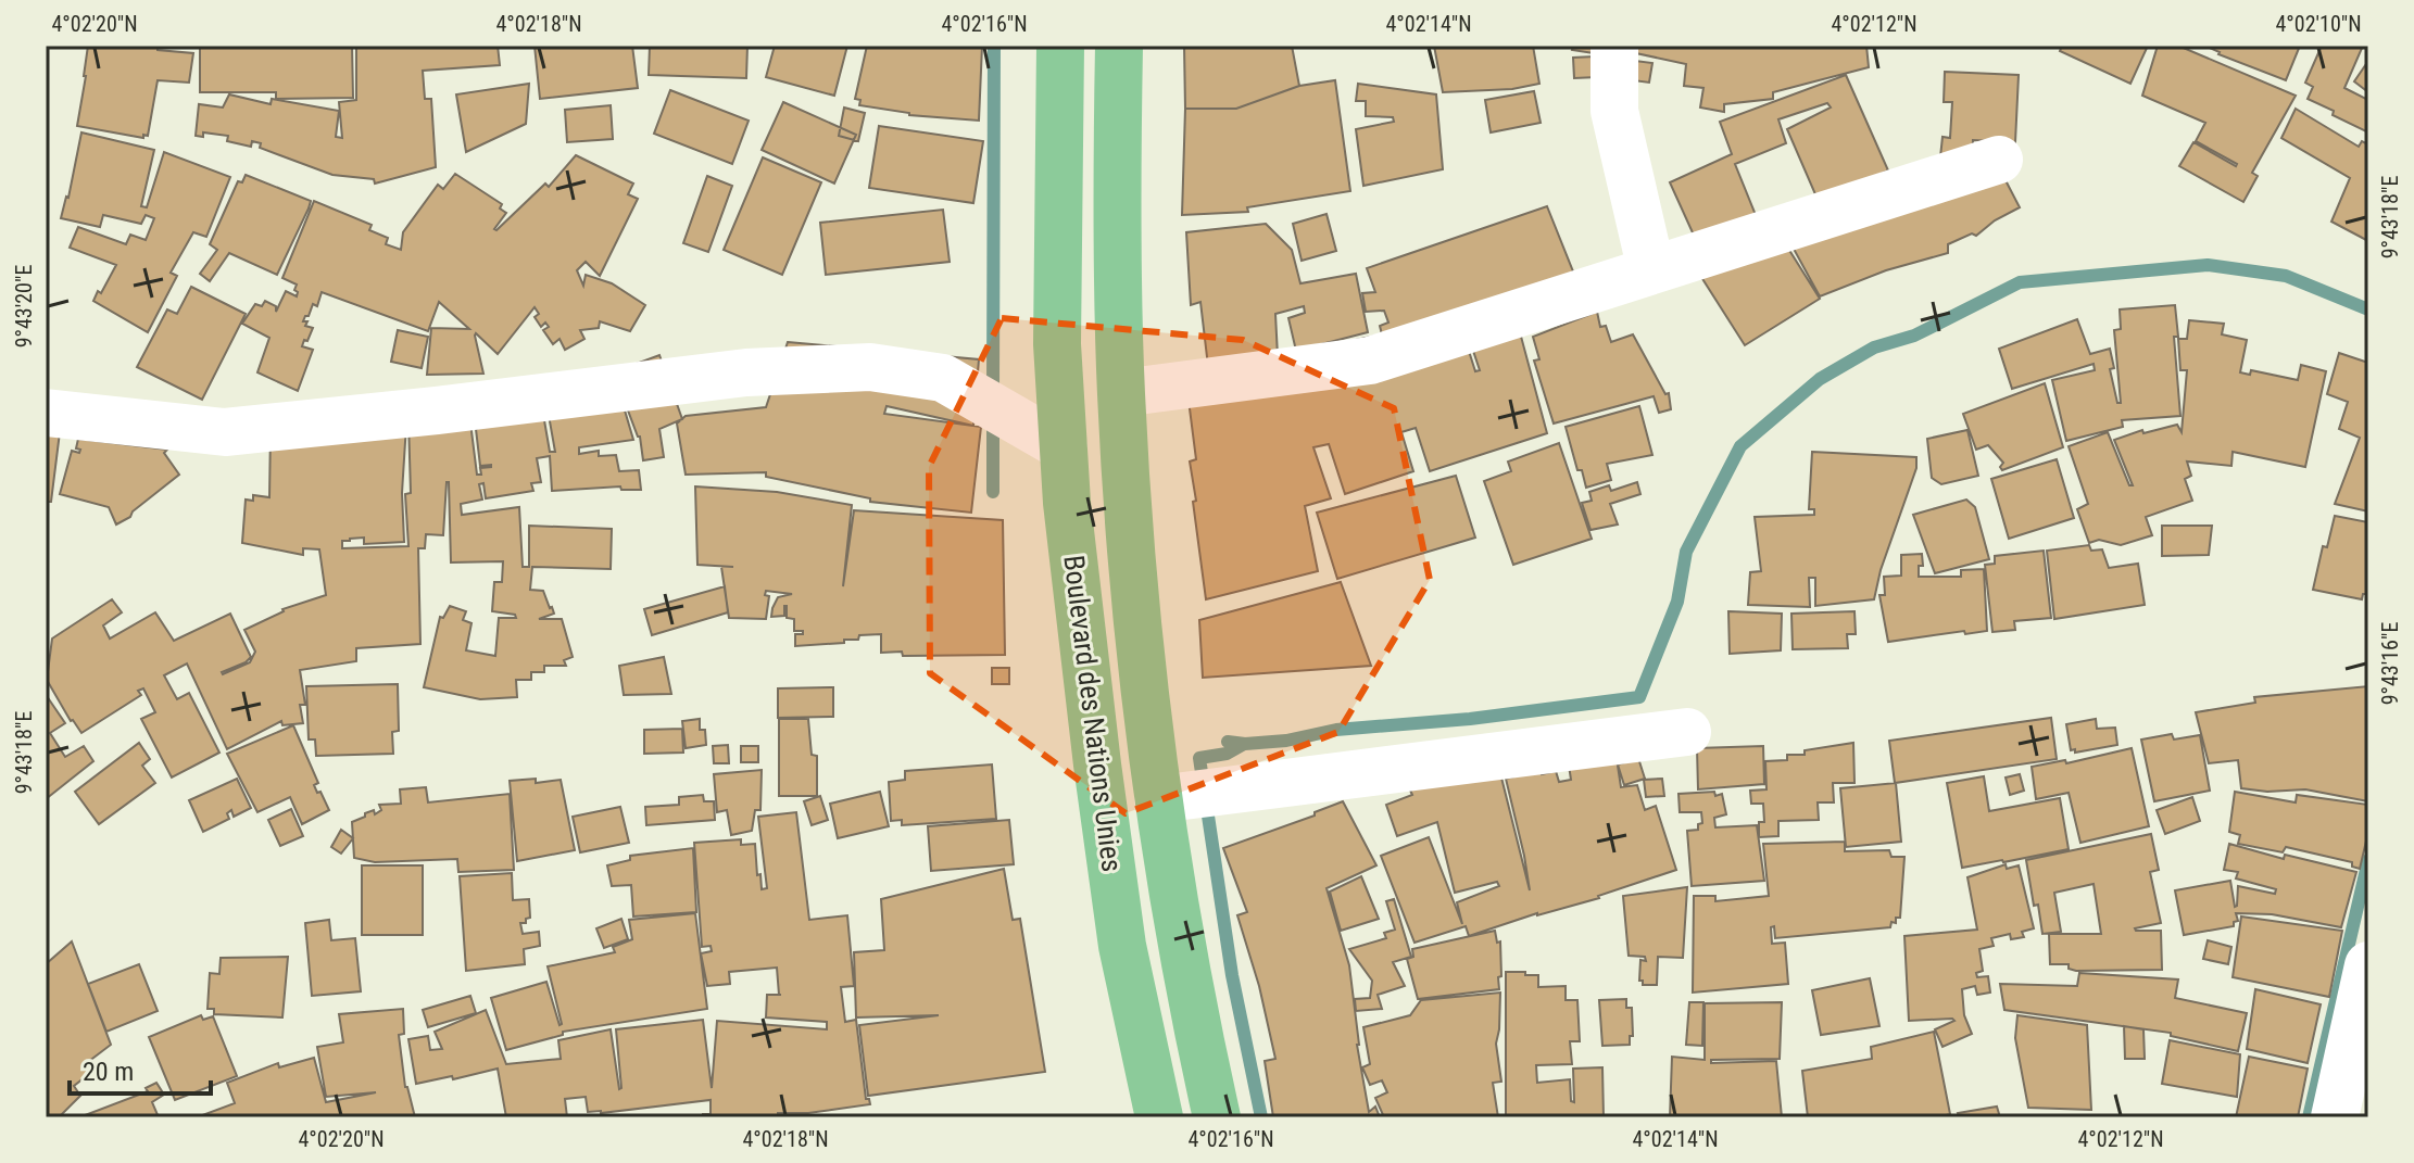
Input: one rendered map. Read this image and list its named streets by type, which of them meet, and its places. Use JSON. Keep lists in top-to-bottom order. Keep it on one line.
{"streets":{"main road":["Boulevard des Nations Unies"]},"scale_bar":"20 m","coordinates":["4°02'20\"N","4°02'18\"N","4°02'16\"N","4°02'14\"N","4°02'12\"N","4°02'10\"N","9°43'18\"E","9°43'20\"E","9°43'16\"E"]}
